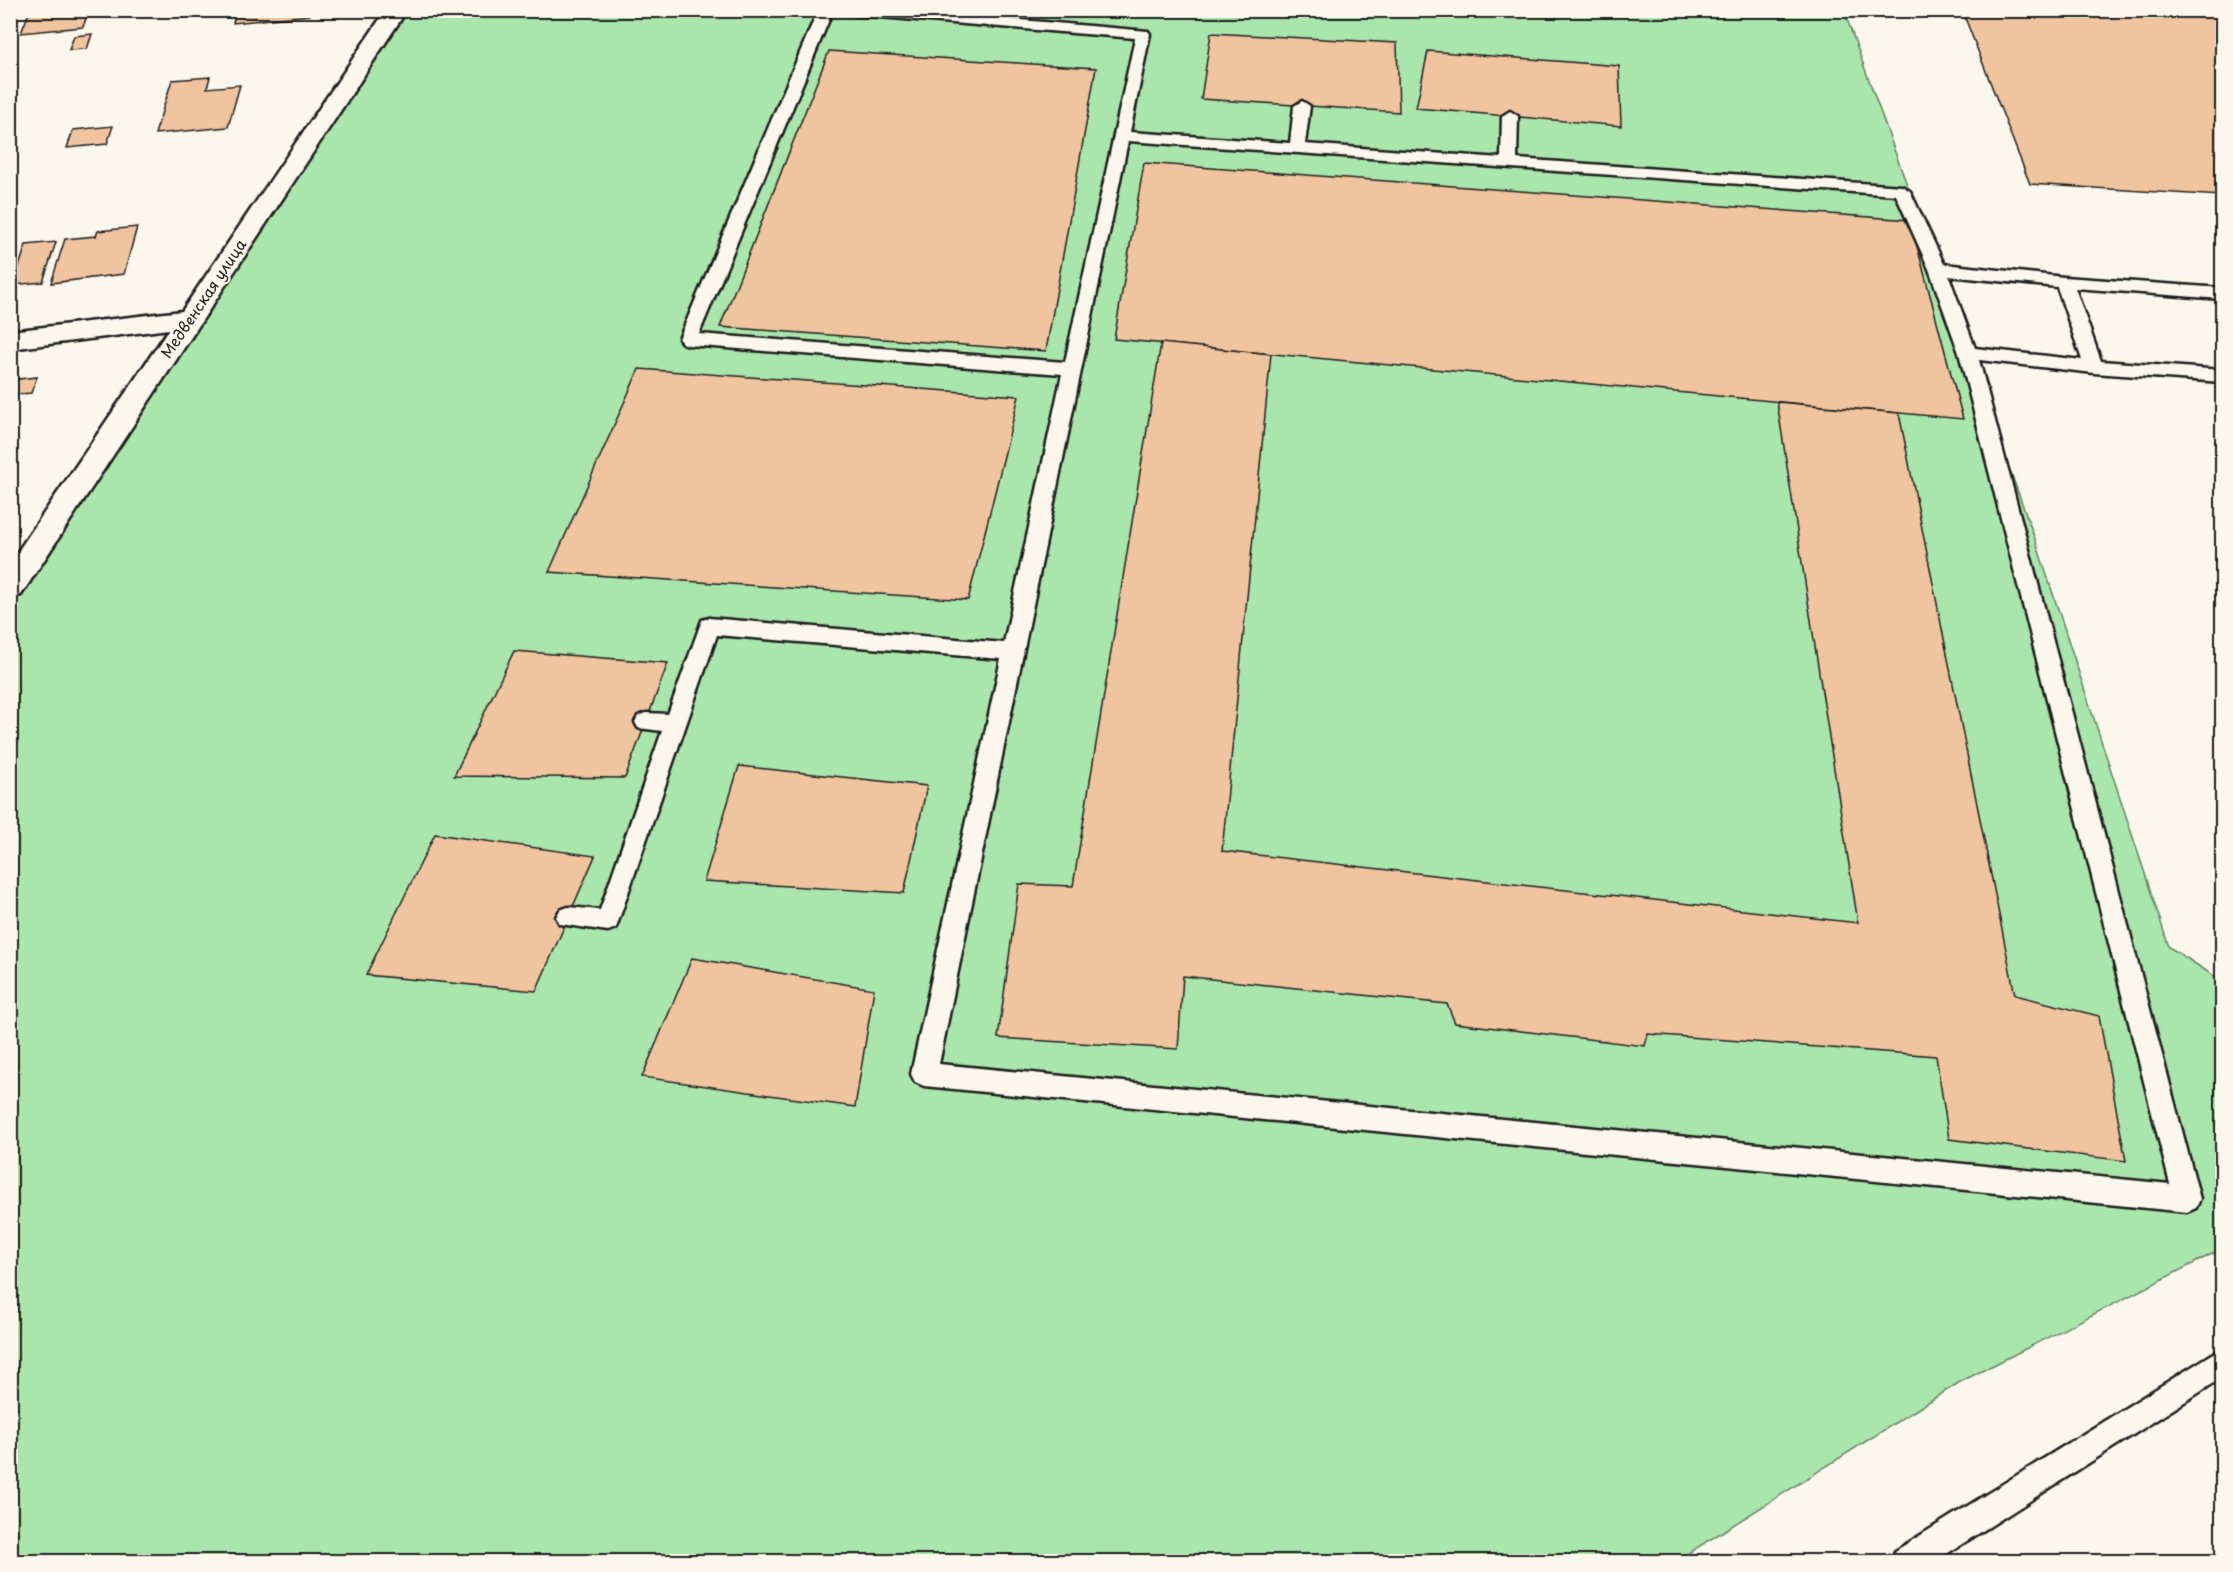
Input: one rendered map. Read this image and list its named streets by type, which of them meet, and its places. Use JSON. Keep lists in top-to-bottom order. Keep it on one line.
{"streets":{"street":["Медвенская улица"]}}
